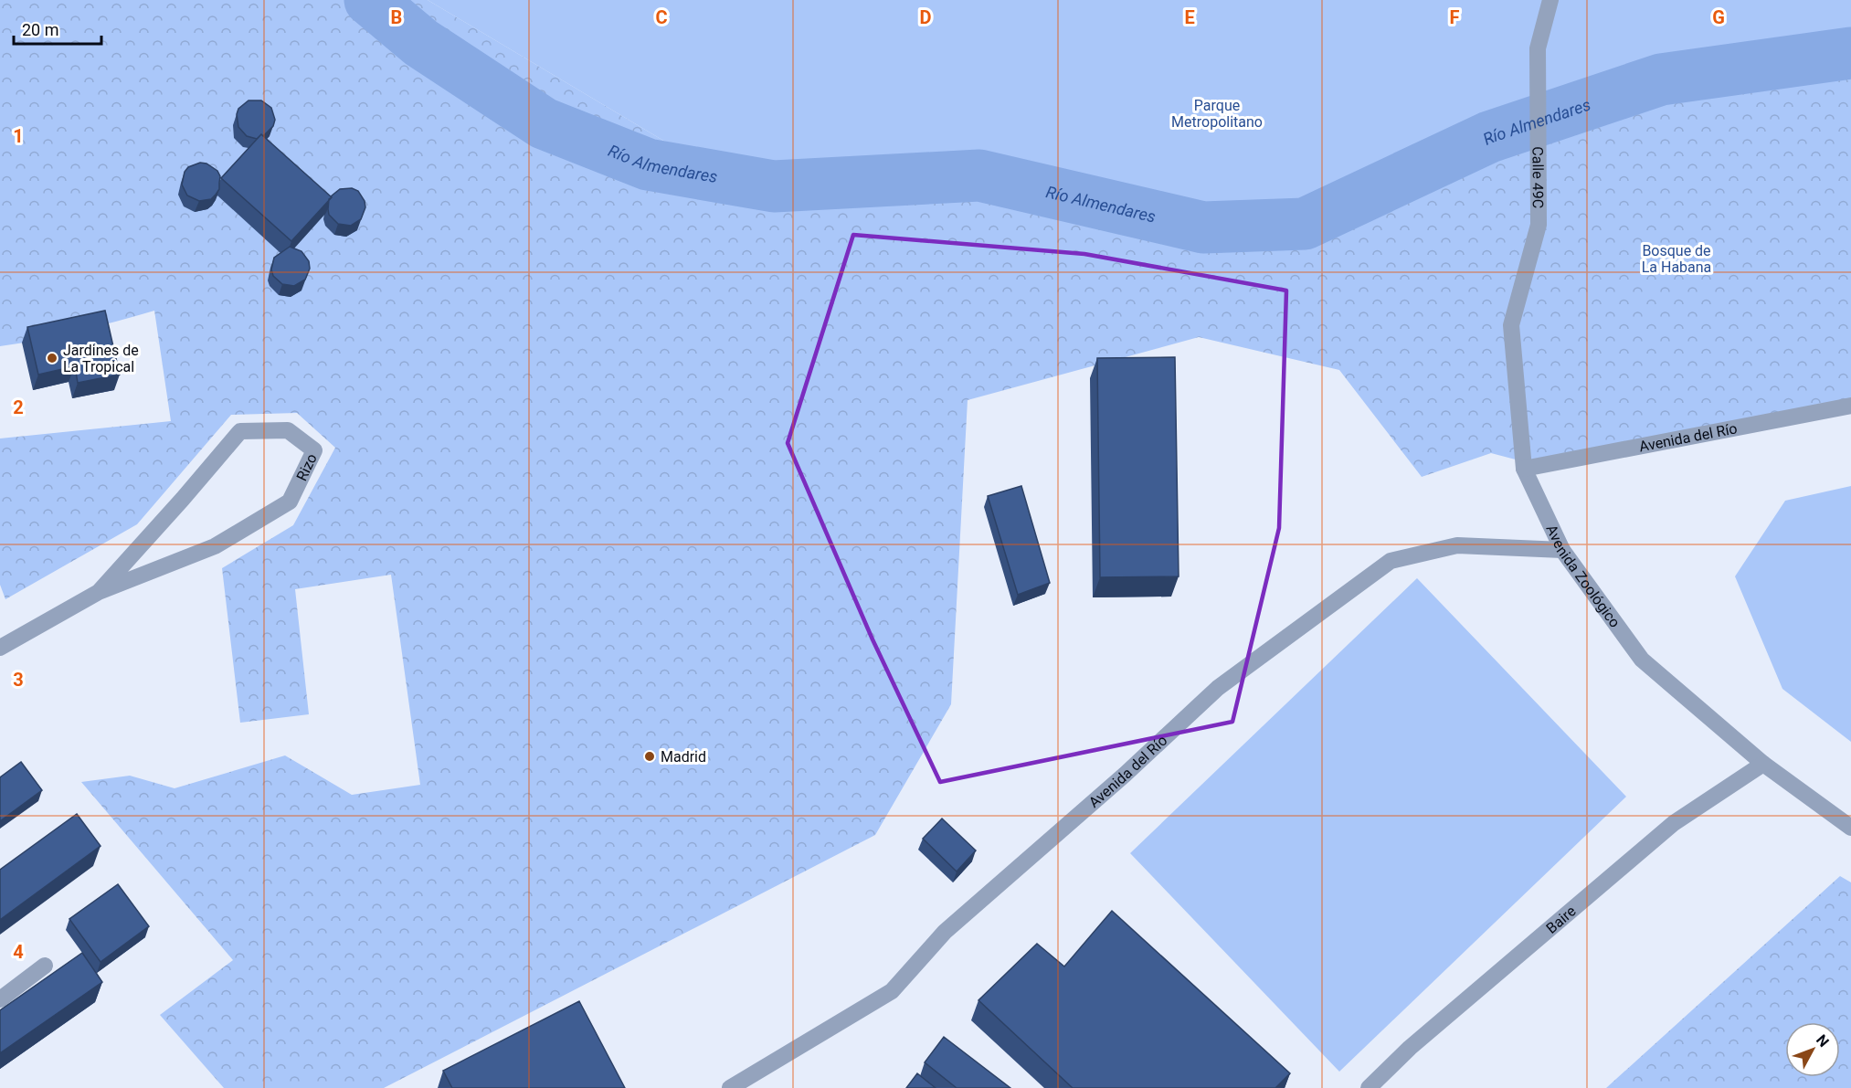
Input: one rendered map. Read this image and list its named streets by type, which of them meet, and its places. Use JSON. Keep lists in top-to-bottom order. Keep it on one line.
{"streets":{"street":["Calle 49C","Avenida del Río","Rizo","Avenida Zoológico","Baire"]},"crossings":[["Calle 49C","Avenida Zoológico"],["Avenida del Río","Avenida Zoológico"],["Avenida Zoológico","Baire"]],"water":["Río Almendares"],"parks":["Parque Metropolitano","Bosque de La Habana"],"places":["Jardines de La Tropical","Madrid"],"scale_bar":"20 m","north":"top right","grid":{"columns":["B","C","D","E","F","G"],"rows":["1","2","3","4"]}}
